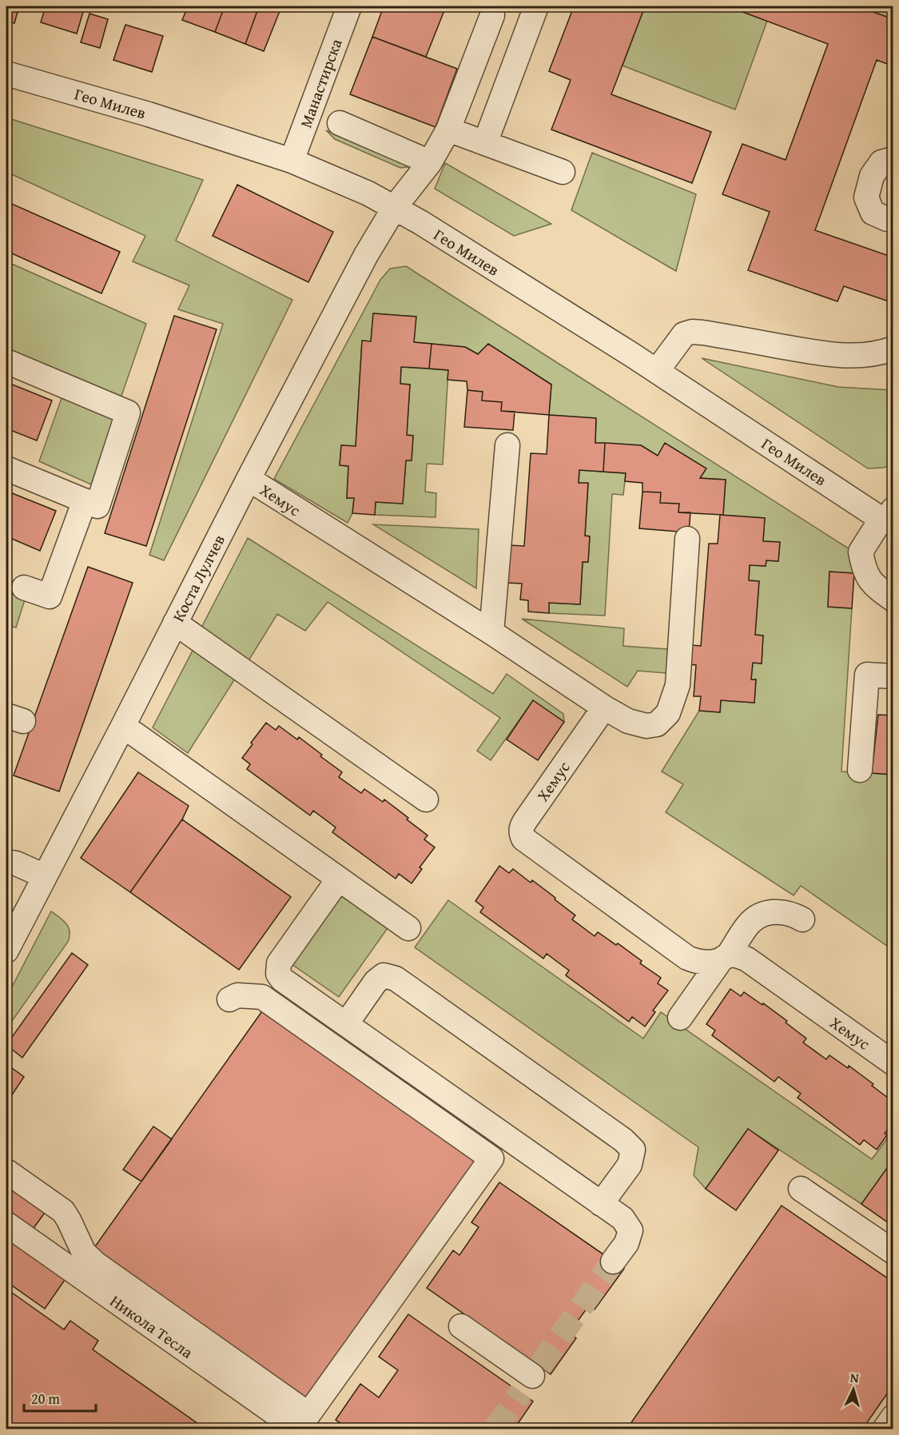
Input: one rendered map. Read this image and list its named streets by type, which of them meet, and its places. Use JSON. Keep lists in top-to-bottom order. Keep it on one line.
{"streets":{"street":["Манастирска","Гео Милев","Хемус","Коста Лулчев","Никола Тесла"]},"crossings":[["Манастирска","Гео Милев"],["Гео Милев","Коста Лулчев"],["Хемус","Коста Лулчев"]],"scale_bar":"20 m","north":"top"}
